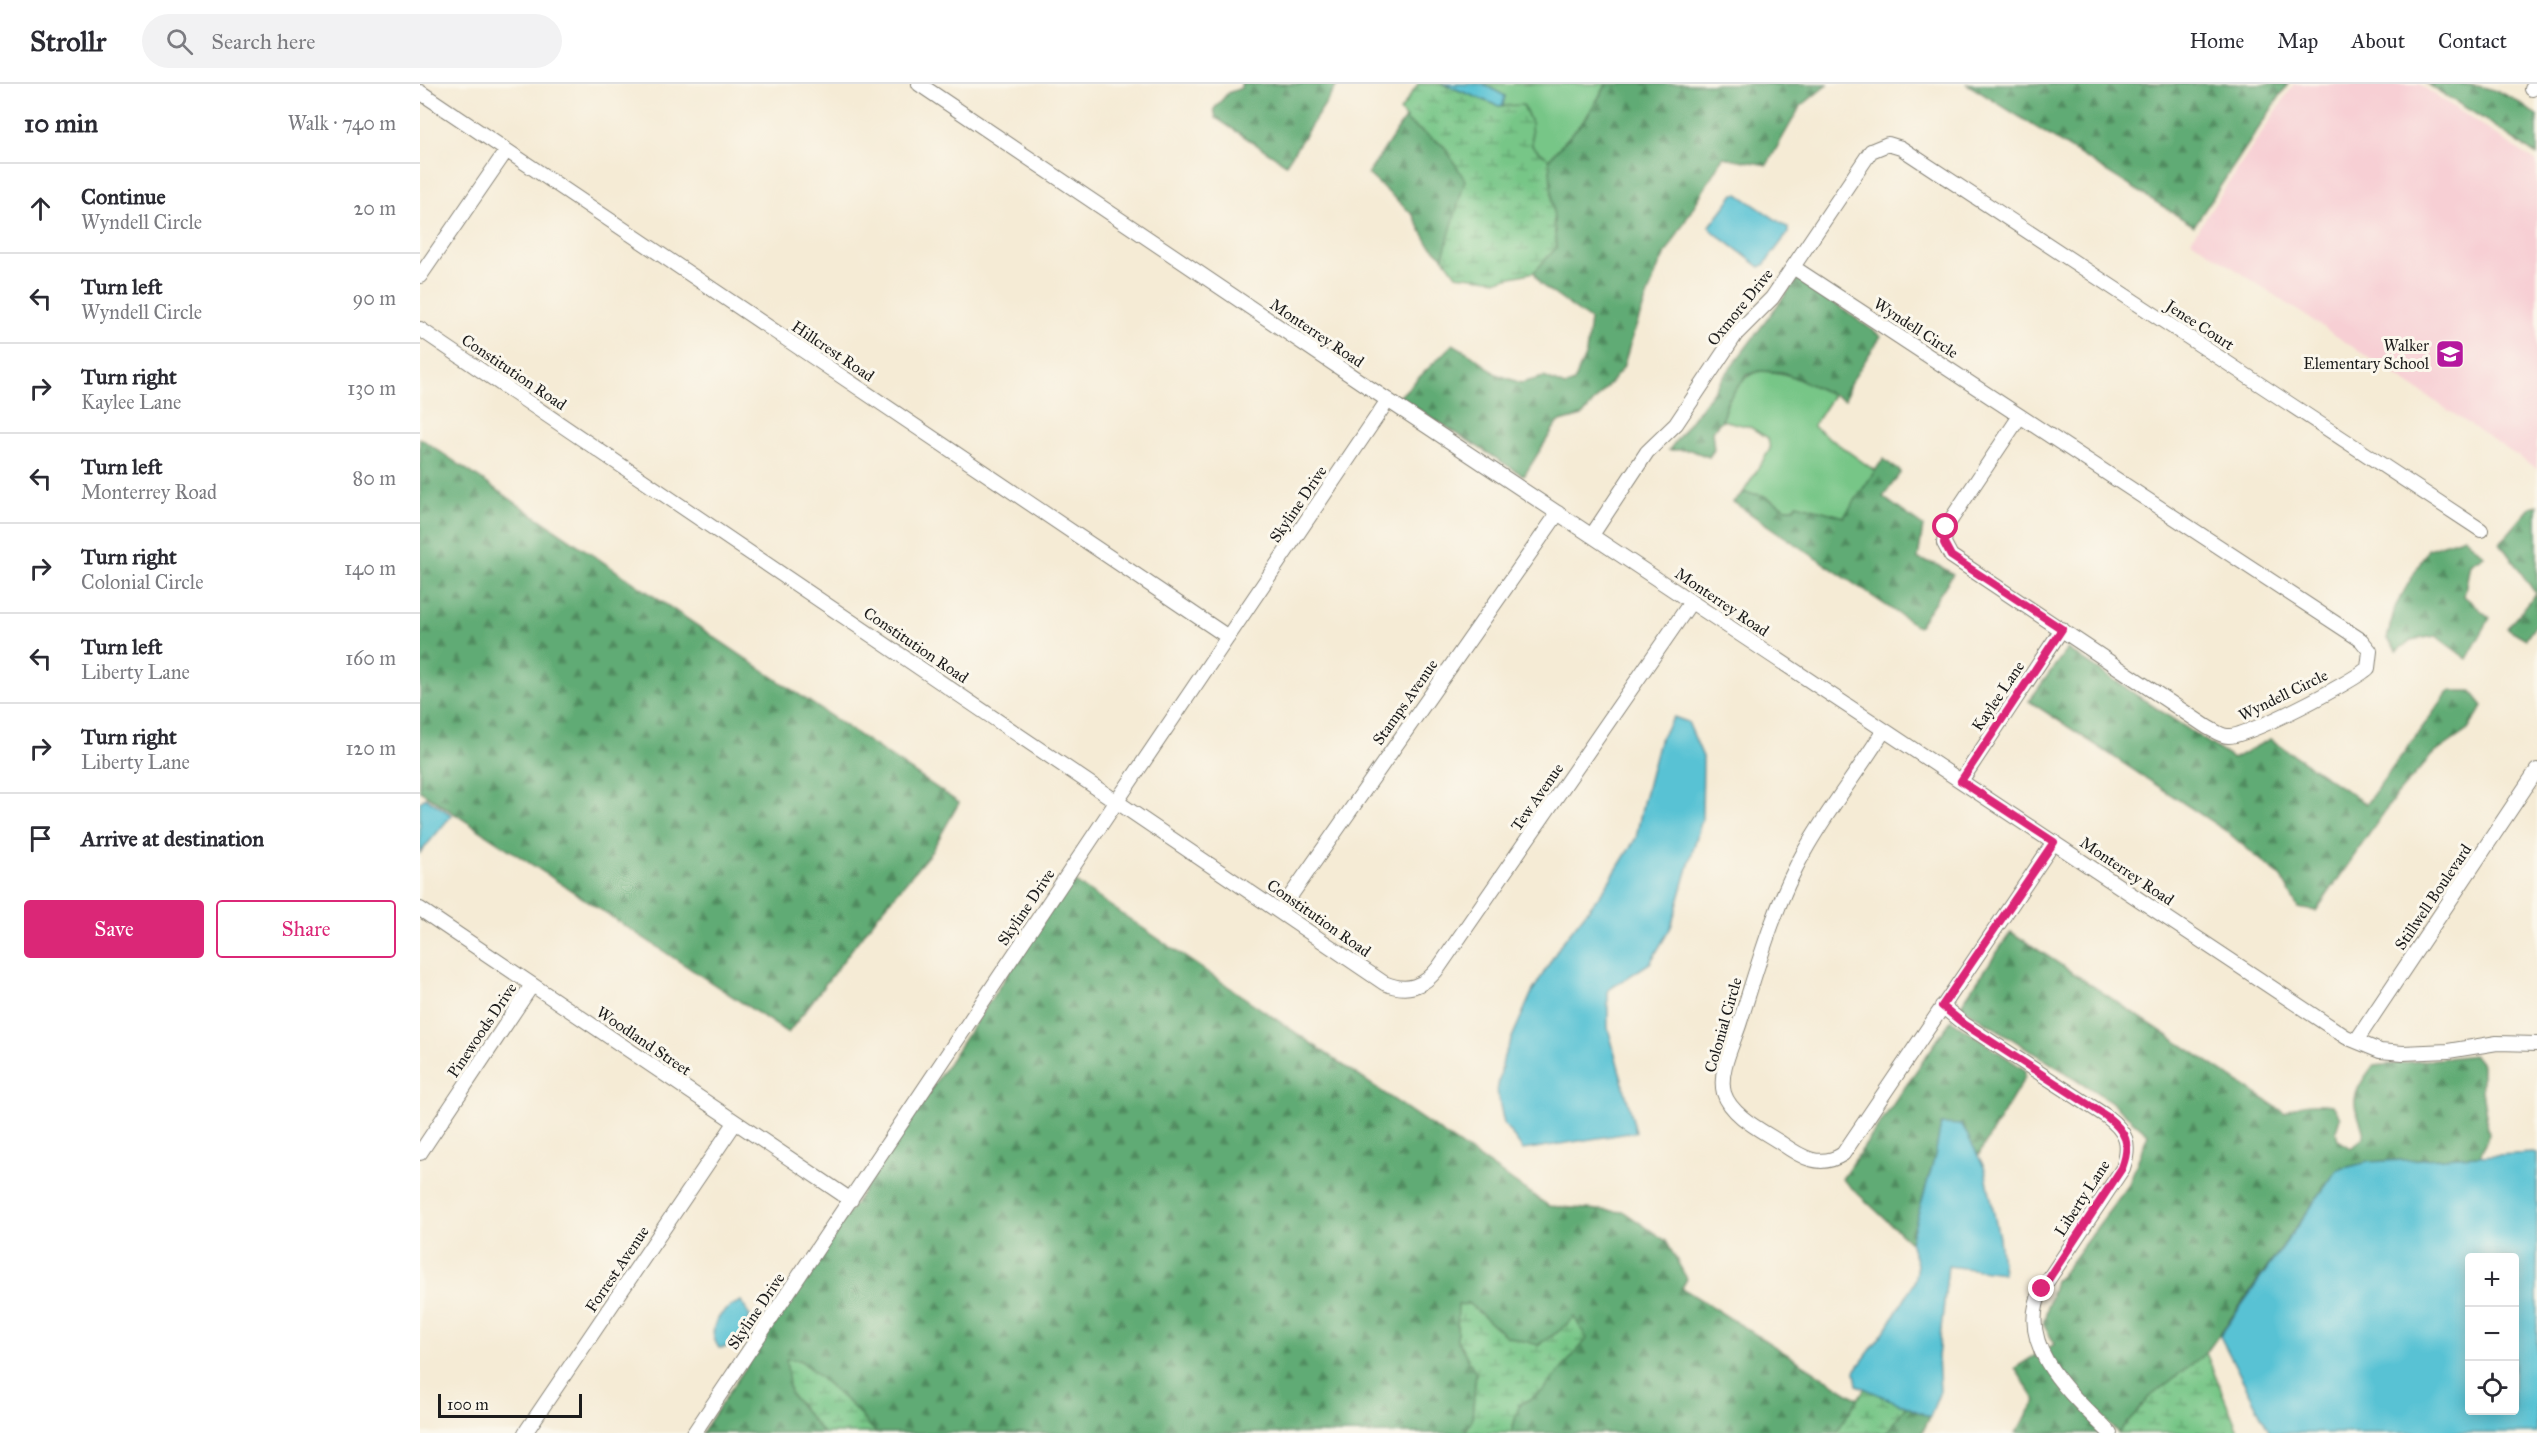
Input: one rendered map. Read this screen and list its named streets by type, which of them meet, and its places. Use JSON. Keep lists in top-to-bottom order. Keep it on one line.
{"streets":{"street":["Oxmore Drive","Jenee Court","Wyndell Circle","Monterrey Road","Hillcrest Road","Constitution Road","Skyline Drive","Kaylee Lane","Stamps Avenue","Tew Avenue","Stillwell Boulevard","Colonial Circle","Pinewoods Drive","Woodland Street","Liberty Lane","Forrest Avenue"]},"crossings":[["Oxmore Drive","Jenee Court"],["Oxmore Drive","Wyndell Circle"],["Oxmore Drive","Monterrey Road"],["Wyndell Circle","Kaylee Lane"],["Monterrey Road","Skyline Drive"],["Monterrey Road","Kaylee Lane"],["Monterrey Road","Stamps Avenue"],["Monterrey Road","Tew Avenue"],["Monterrey Road","Stillwell Boulevard"],["Monterrey Road","Colonial Circle"],["Hillcrest Road","Skyline Drive"],["Constitution Road","Skyline Drive"],["Constitution Road","Stamps Avenue"],["Constitution Road","Tew Avenue"],["Skyline Drive","Woodland Street"],["Colonial Circle","Liberty Lane"],["Pinewoods Drive","Woodland Street"],["Woodland Street","Forrest Avenue"]],"places":{"school or university":["Walker Elementary School"]},"scale_bar":"100 m","page":{"header":"Strollr","search":"Search here","nav":["Home","Map","About","Contact"],"heading":["10 min","Walk · 740 m"],"list":[["Continue","Wyndell Circle","20 m"],["Turn left","Wyndell Circle","90 m"],["Turn right","Kaylee Lane","130 m"],["Turn left","Monterrey Road","80 m"],["Turn right","Colonial Circle","140 m"],["Turn left","Liberty Lane","160 m"],["Turn right","Liberty Lane","120 m"],"Arrive at destination"],"buttons":["Save","Share"],"map_buttons":["+","−"],"scale":"100 m"}}
